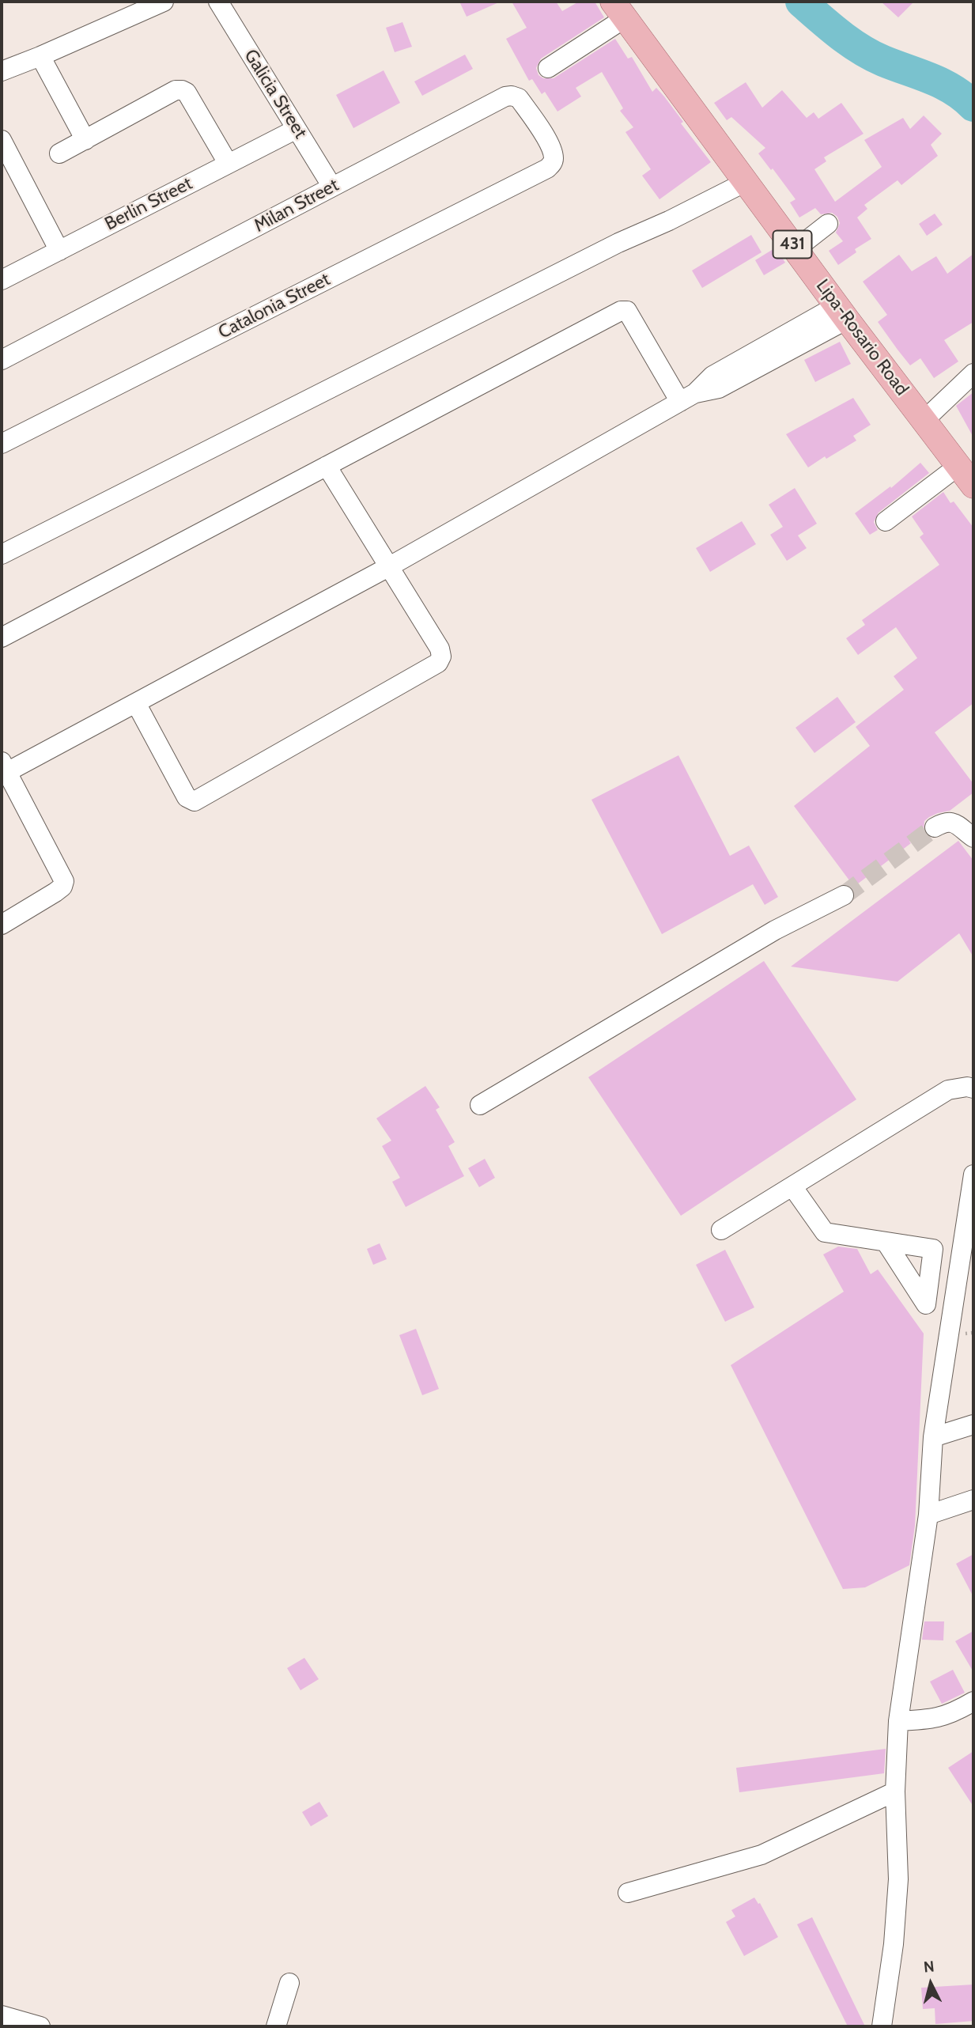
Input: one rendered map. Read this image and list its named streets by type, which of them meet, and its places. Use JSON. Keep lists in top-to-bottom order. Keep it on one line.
{"streets":{"main road":["431","Lipa-Rosario Road"],"street":["Galicia Street","Berlin Street","Milan Street","Catalonia Street"]},"crossings":[["Galicia Street","Berlin Street"],["Galicia Street","Milan Street"],["Milan Street","Catalonia Street"]],"north":"top"}
